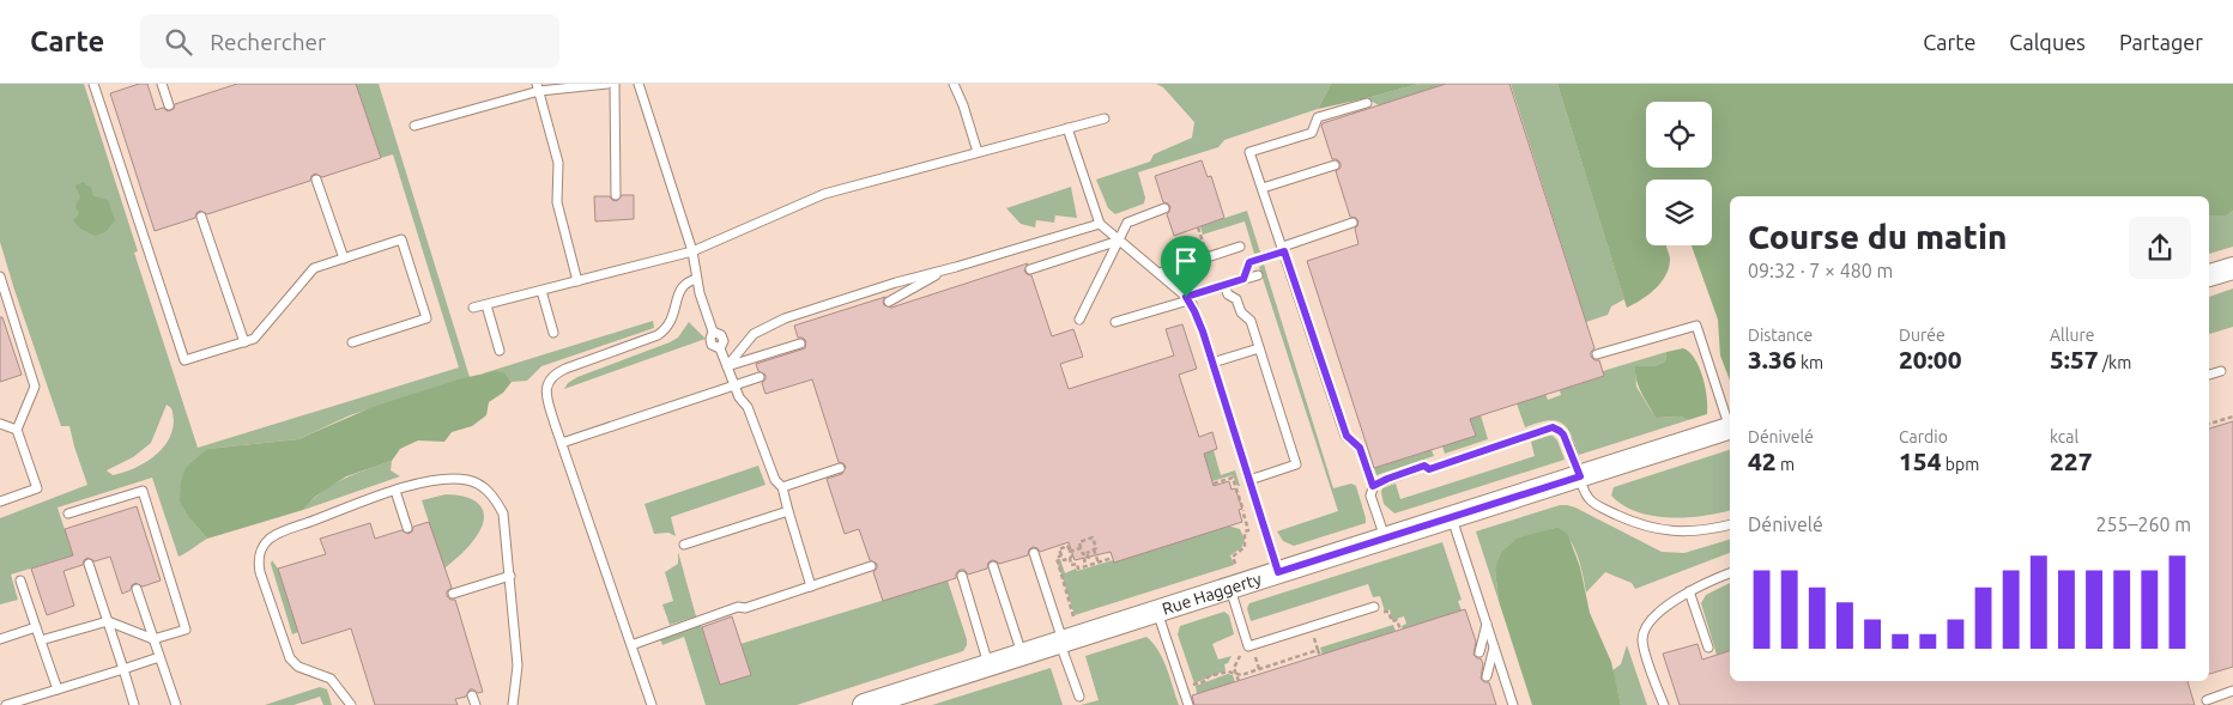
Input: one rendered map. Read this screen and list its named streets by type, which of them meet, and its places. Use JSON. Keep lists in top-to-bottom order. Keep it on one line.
{"streets":{"street":["Rue Haggerty"]},"page":{"header":"Carte","search":"Rechercher","nav":["Carte","Calques","Partager"],"heading":["Course du matin","09:32 · 7 × 480 m"],"stats":[["Distance","3.36 km"],["Durée","20:00"],["Allure","5:57 /km"],["Dénivelé","42 m"],["Cardio","154 bpm"],["kcal","227"]],"chart":["Dénivelé","255–260 m"]}}
